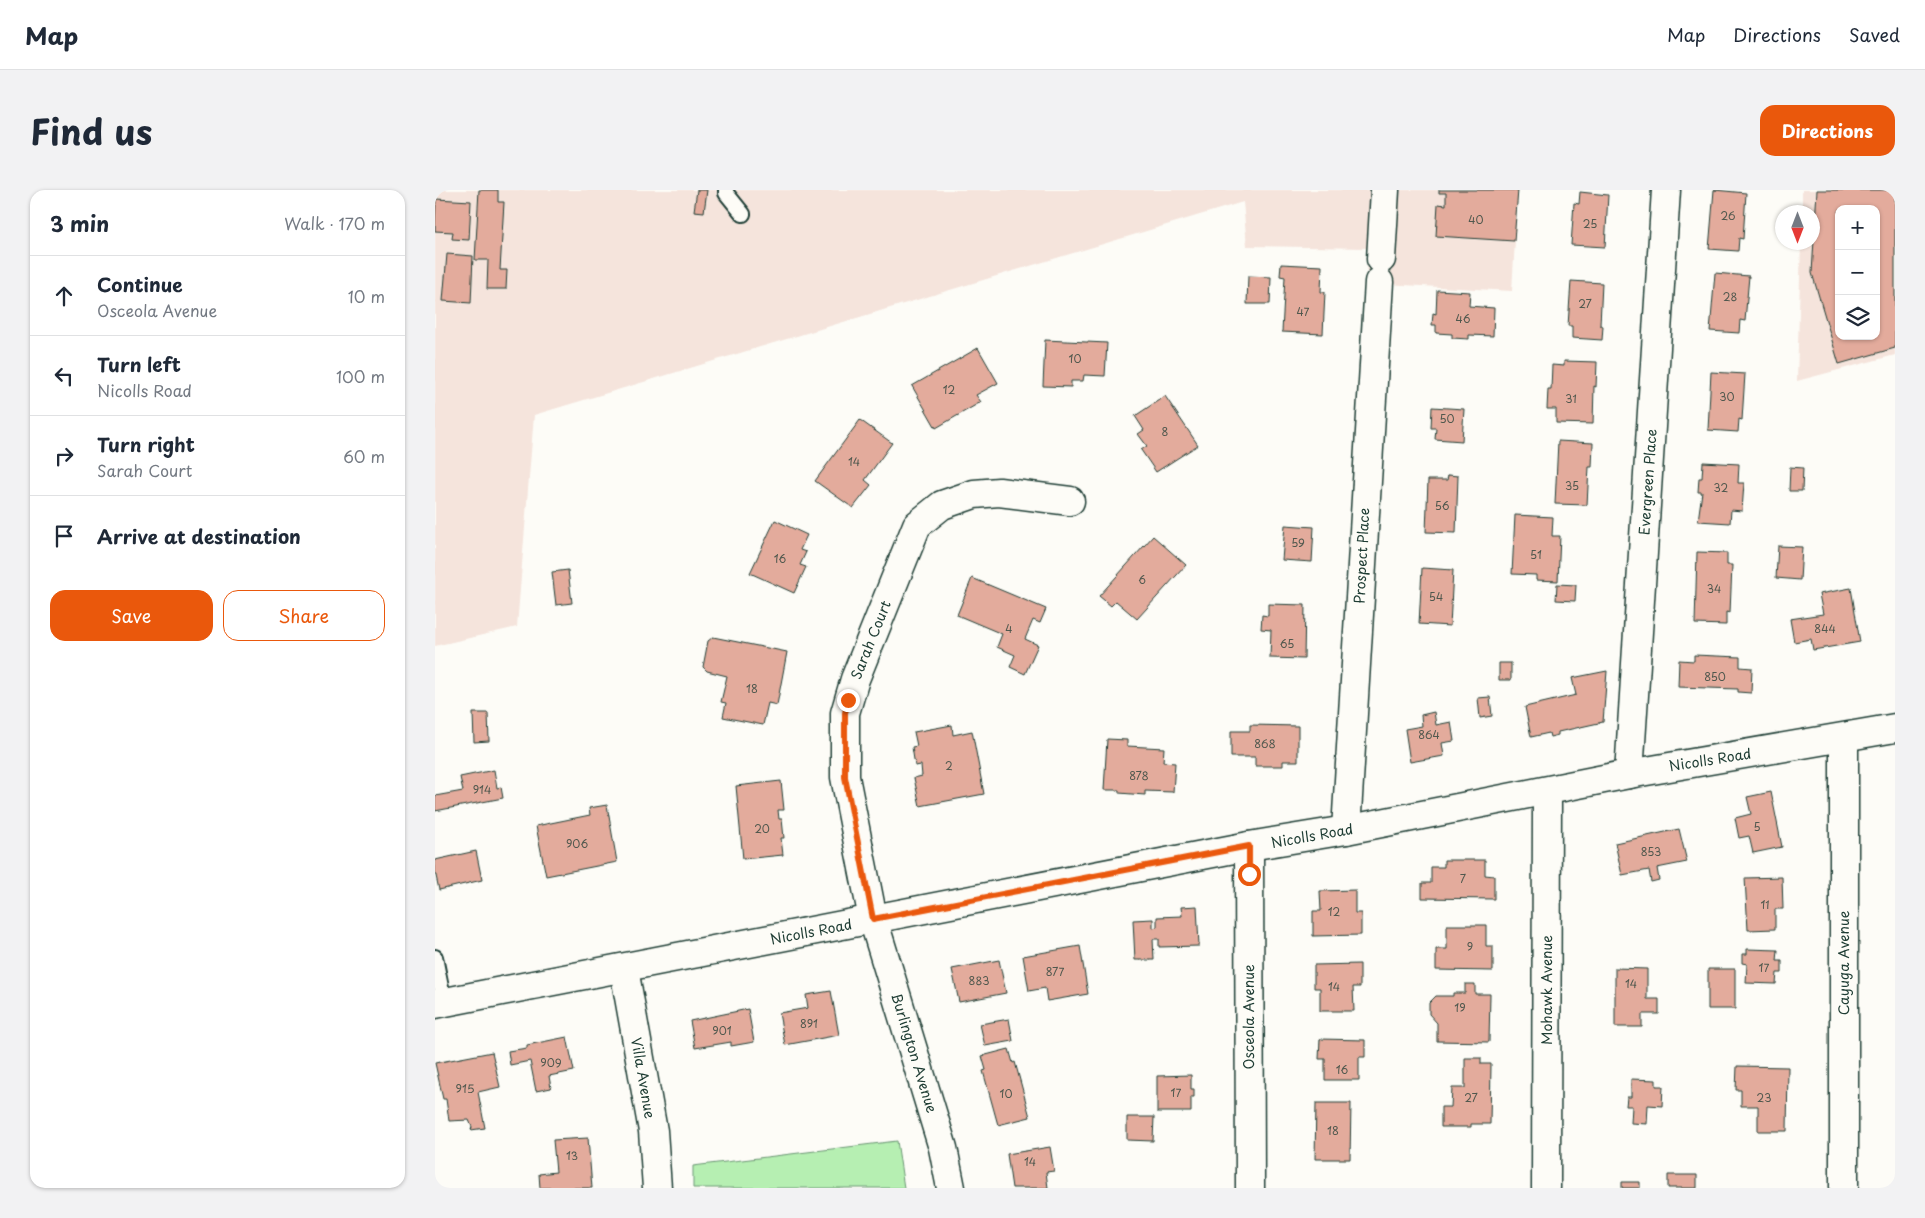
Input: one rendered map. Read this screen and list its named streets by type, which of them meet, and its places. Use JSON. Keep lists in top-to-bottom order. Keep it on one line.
{"streets":{"street":["Evergreen Place","Prospect Place","Sarah Court","Nicolls Road","Cayuga Avenue","Mohawk Avenue","Osceola Avenue","Burlington Avenue","Villa Avenue"]},"crossings":[["Evergreen Place","Nicolls Road"],["Prospect Place","Nicolls Road"],["Sarah Court","Nicolls Road"],["Sarah Court","Burlington Avenue"],["Nicolls Road","Cayuga Avenue"],["Nicolls Road","Mohawk Avenue"],["Nicolls Road","Osceola Avenue"],["Nicolls Road","Burlington Avenue"],["Nicolls Road","Villa Avenue"]],"house_numbers":["26","40","25","28","27","47","46","10","12","30","31","50","8","14","35","32","56","59","51","16","6","34","54","4","844","65","850","18","864","868","2","878","914","5","20","906","853","7","11","12","9","17","877","883","14","14","19","891","901","909","16","915","17","10","27","23","18","13","14"],"north":"bottom","page":{"header":"Map","nav":["Map","Directions","Saved"],"title":"Find us","buttons":["Directions",["Save","Share"]],"heading":["3 min","Walk · 170 m"],"map_buttons":["+","−"],"list":[["Continue","Osceola Avenue","10 m"],["Turn left","Nicolls Road","100 m"],["Turn right","Sarah Court","60 m"],"Arrive at destination"]}}
